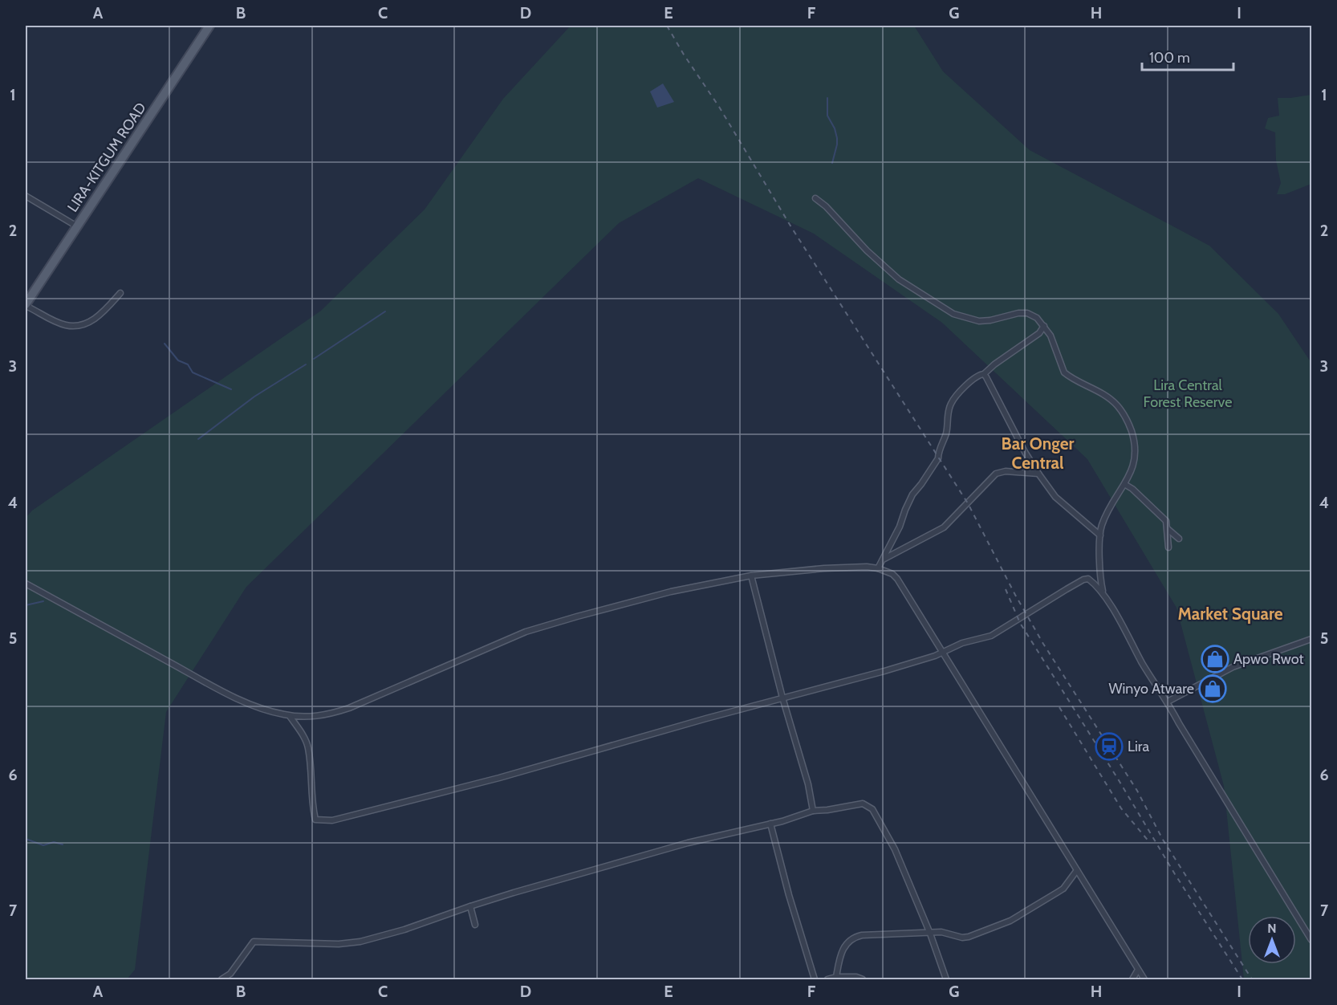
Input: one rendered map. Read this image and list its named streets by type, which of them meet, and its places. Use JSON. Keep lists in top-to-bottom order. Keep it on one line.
{"streets":{"main road":["LIRA-KITGUM ROAD"]},"districts":["Bar Onger Central","Market Square"],"parks":["Lira Central Forest Reserve"],"places":{"shop":["Apwo Rwot","Winyo Atware"],"station":["Lira"]},"scale_bar":"100 m","north":"top","grid":{"columns":["A","B","C","D","E","F","G","H","I"],"rows":["1","2","3","4","5","6","7"]}}
